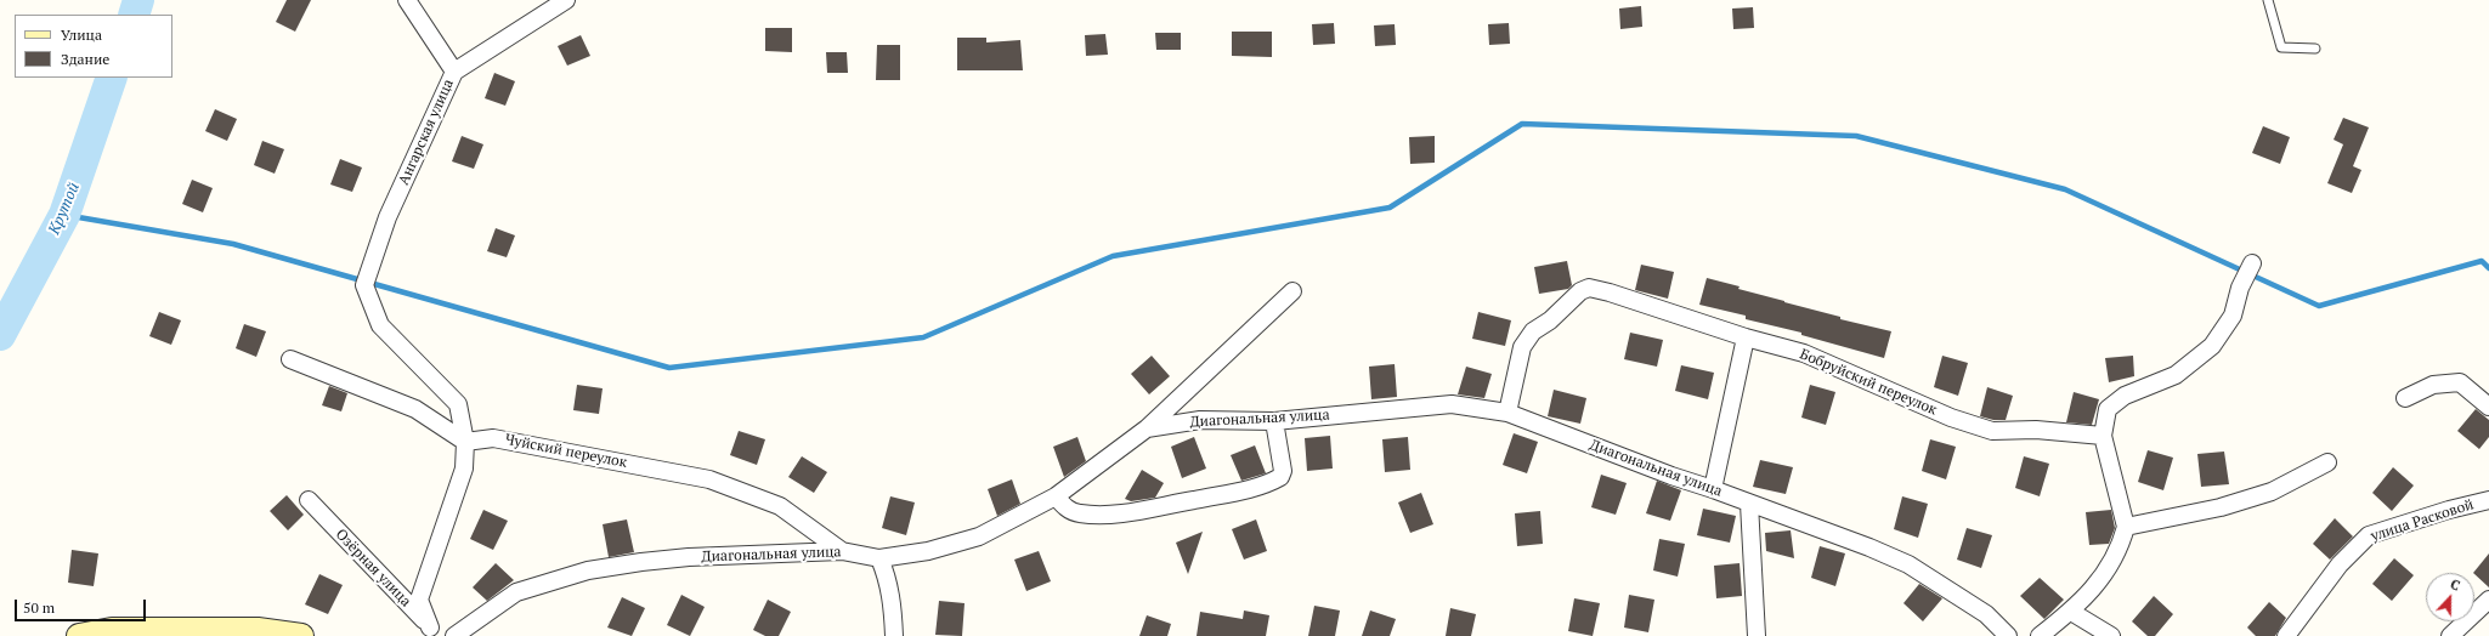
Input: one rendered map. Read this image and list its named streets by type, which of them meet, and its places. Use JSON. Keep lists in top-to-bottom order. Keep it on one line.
{"streets":{"street":["Ангарская улица","Бобруйский переулок","Диагональная улица","Чуйский переулок","улица Расковой","Озёрная улица"]},"crossings":[["Ангарская улица","Чуйский переулок"],["Ангарская улица","Озёрная улица"],["Бобруйский переулок","Диагональная улица"],["Диагональная улица","Чуйский переулок"]],"water":["Крутой"],"legend":["Улица","Здание"],"scale_bar":"50 m","north":"top"}
